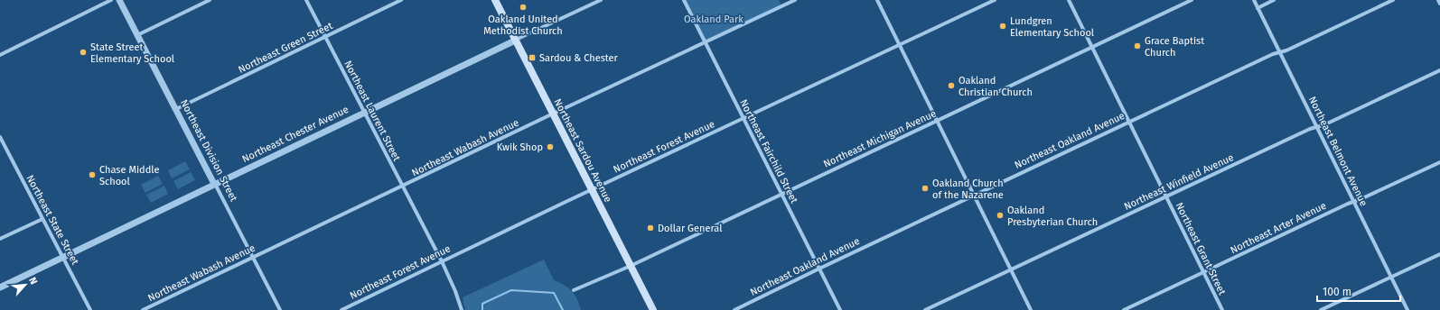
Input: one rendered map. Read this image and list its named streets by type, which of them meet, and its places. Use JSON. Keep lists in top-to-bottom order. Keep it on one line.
{"streets":{"main road":["Northeast Sardou Avenue"],"street":["Northeast Green Street","Northeast Laurent Street","Northeast Chester Avenue","Northeast Michigan Avenue","Northeast Oakland Avenue","Northeast Forest Avenue","Northeast Wabash Avenue","Northeast Division Street","Northeast Fairchild Street","Northeast Belmont Avenue","Northeast Winfield Avenue","Northeast State Street","Northeast Arter Avenue","Northeast Grant Street"]},"crossings":[["Northeast Green Street","Northeast Laurent Street"],["Northeast Green Street","Northeast Division Street"],["Northeast Laurent Street","Northeast Chester Avenue"],["Northeast Laurent Street","Northeast Forest Avenue"],["Northeast Laurent Street","Northeast Wabash Avenue"],["Northeast Chester Avenue","Northeast Division Street"],["Northeast Chester Avenue","Northeast Sardou Avenue"],["Northeast Chester Avenue","Northeast State Street"],["Northeast Michigan Avenue","Northeast Sardou Avenue"],["Northeast Michigan Avenue","Northeast Fairchild Street"],["Northeast Michigan Avenue","Northeast Grant Street"],["Northeast Oakland Avenue","Northeast Fairchild Street"],["Northeast Oakland Avenue","Northeast Belmont Avenue"],["Northeast Oakland Avenue","Northeast Grant Street"],["Northeast Forest Avenue","Northeast Sardou Avenue"],["Northeast Forest Avenue","Northeast Fairchild Street"],["Northeast Wabash Avenue","Northeast Division Street"],["Northeast Wabash Avenue","Northeast Sardou Avenue"],["Northeast Wabash Avenue","Northeast Fairchild Street"],["Northeast Belmont Avenue","Northeast Winfield Avenue"],["Northeast Belmont Avenue","Northeast Arter Avenue"],["Northeast Winfield Avenue","Northeast Grant Street"],["Northeast Arter Avenue","Northeast Grant Street"]],"parks":["Oakland Park"],"places":{"other":["Oakland United Methodist Church","Lundgren Elementary School","Grace Baptist Church","State Street Elementary School","Oakland Christian Church","Kwik Shop","Chase Middle School","Oakland Church of the Nazarene","Oakland Presbyterian Church","Dollar General"],"transit":["Sardou & Chester"]},"scale_bar":"100 m","north":"top right"}
